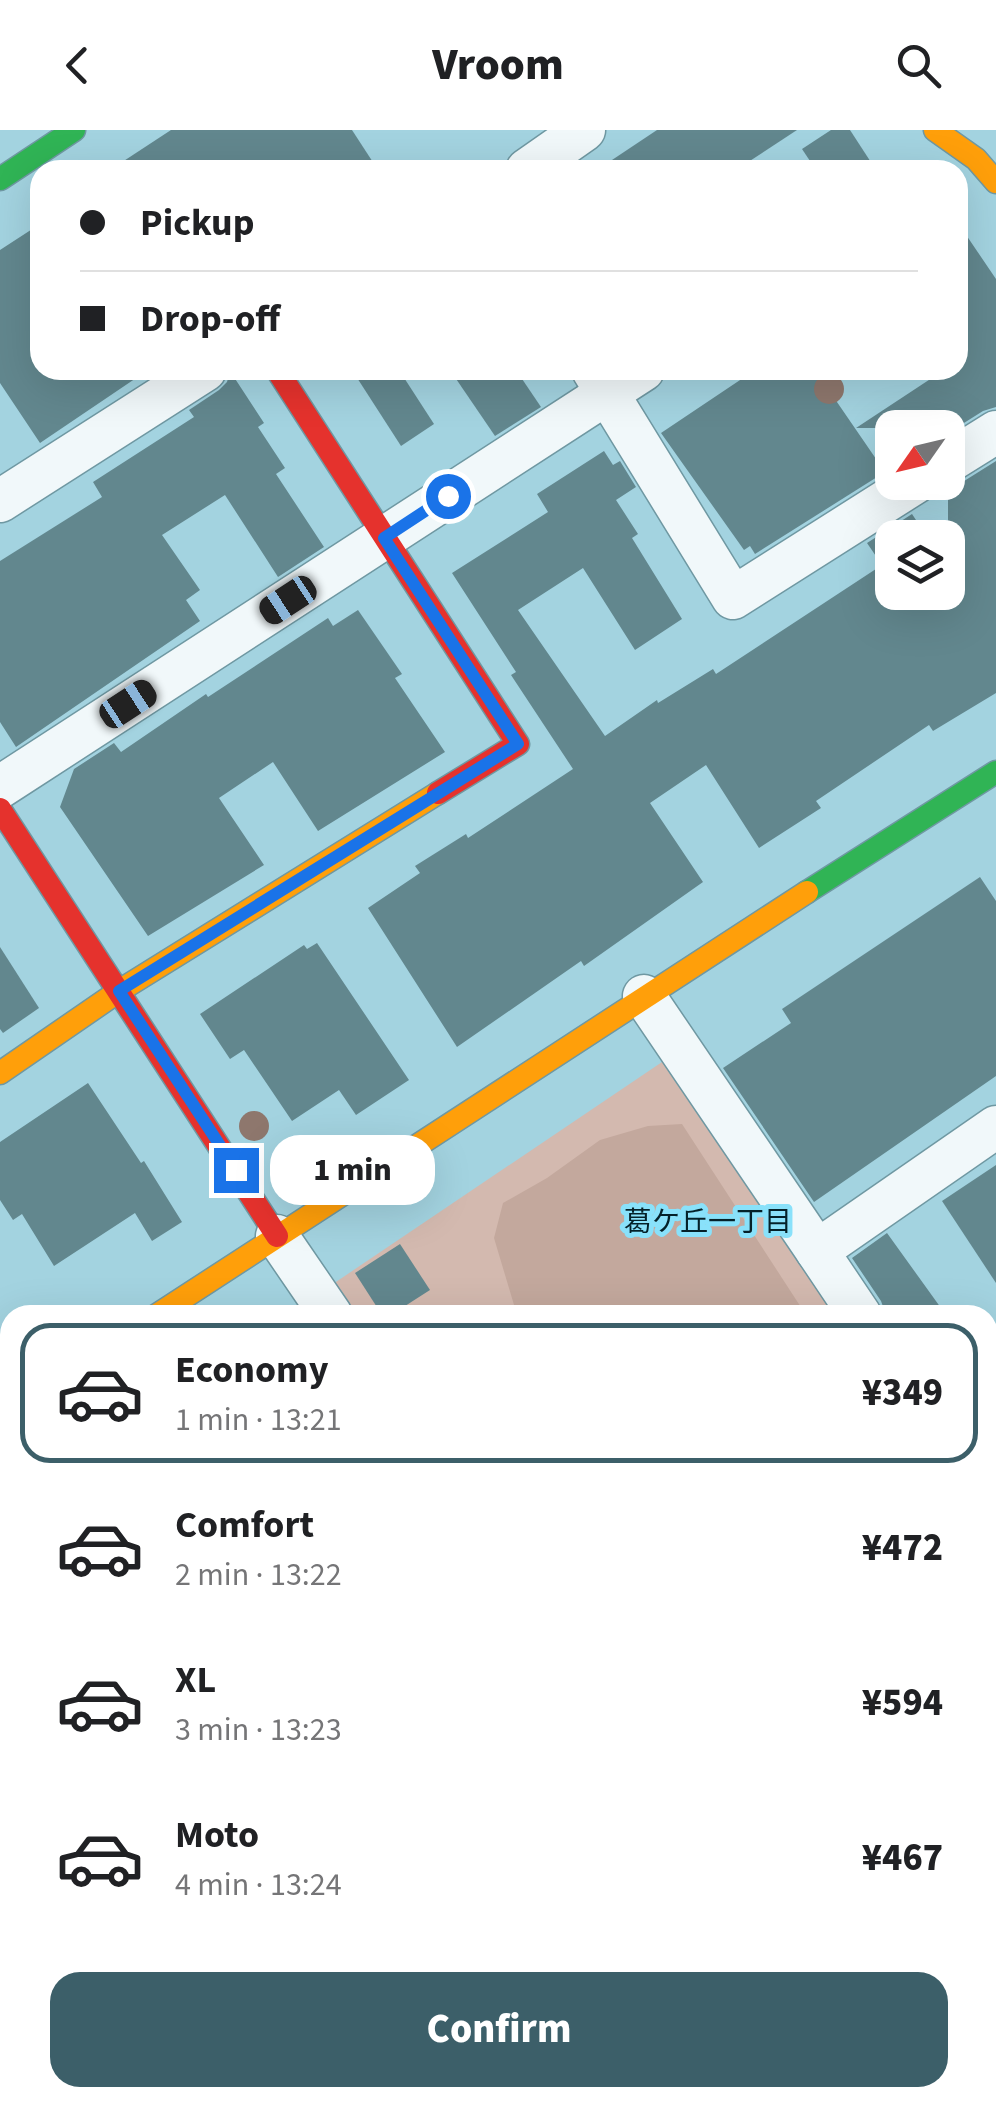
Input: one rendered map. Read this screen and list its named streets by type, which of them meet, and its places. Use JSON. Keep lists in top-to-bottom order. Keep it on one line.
{"districts":["葛ケ丘一丁目"],"north":"bottom left","page":{"header":"Vroom","banner":["Pickup","Drop-off"],"bubble":"1 min","list":[{"name":"Economy","note":"1 min · 13:21","value":"¥349"},{"name":"Comfort","note":"2 min · 13:22","value":"¥472"},{"name":"XL","note":"3 min · 13:23","value":"¥594"},{"name":"Moto","note":"4 min · 13:24","value":"¥467"}],"buttons":"Confirm"}}
